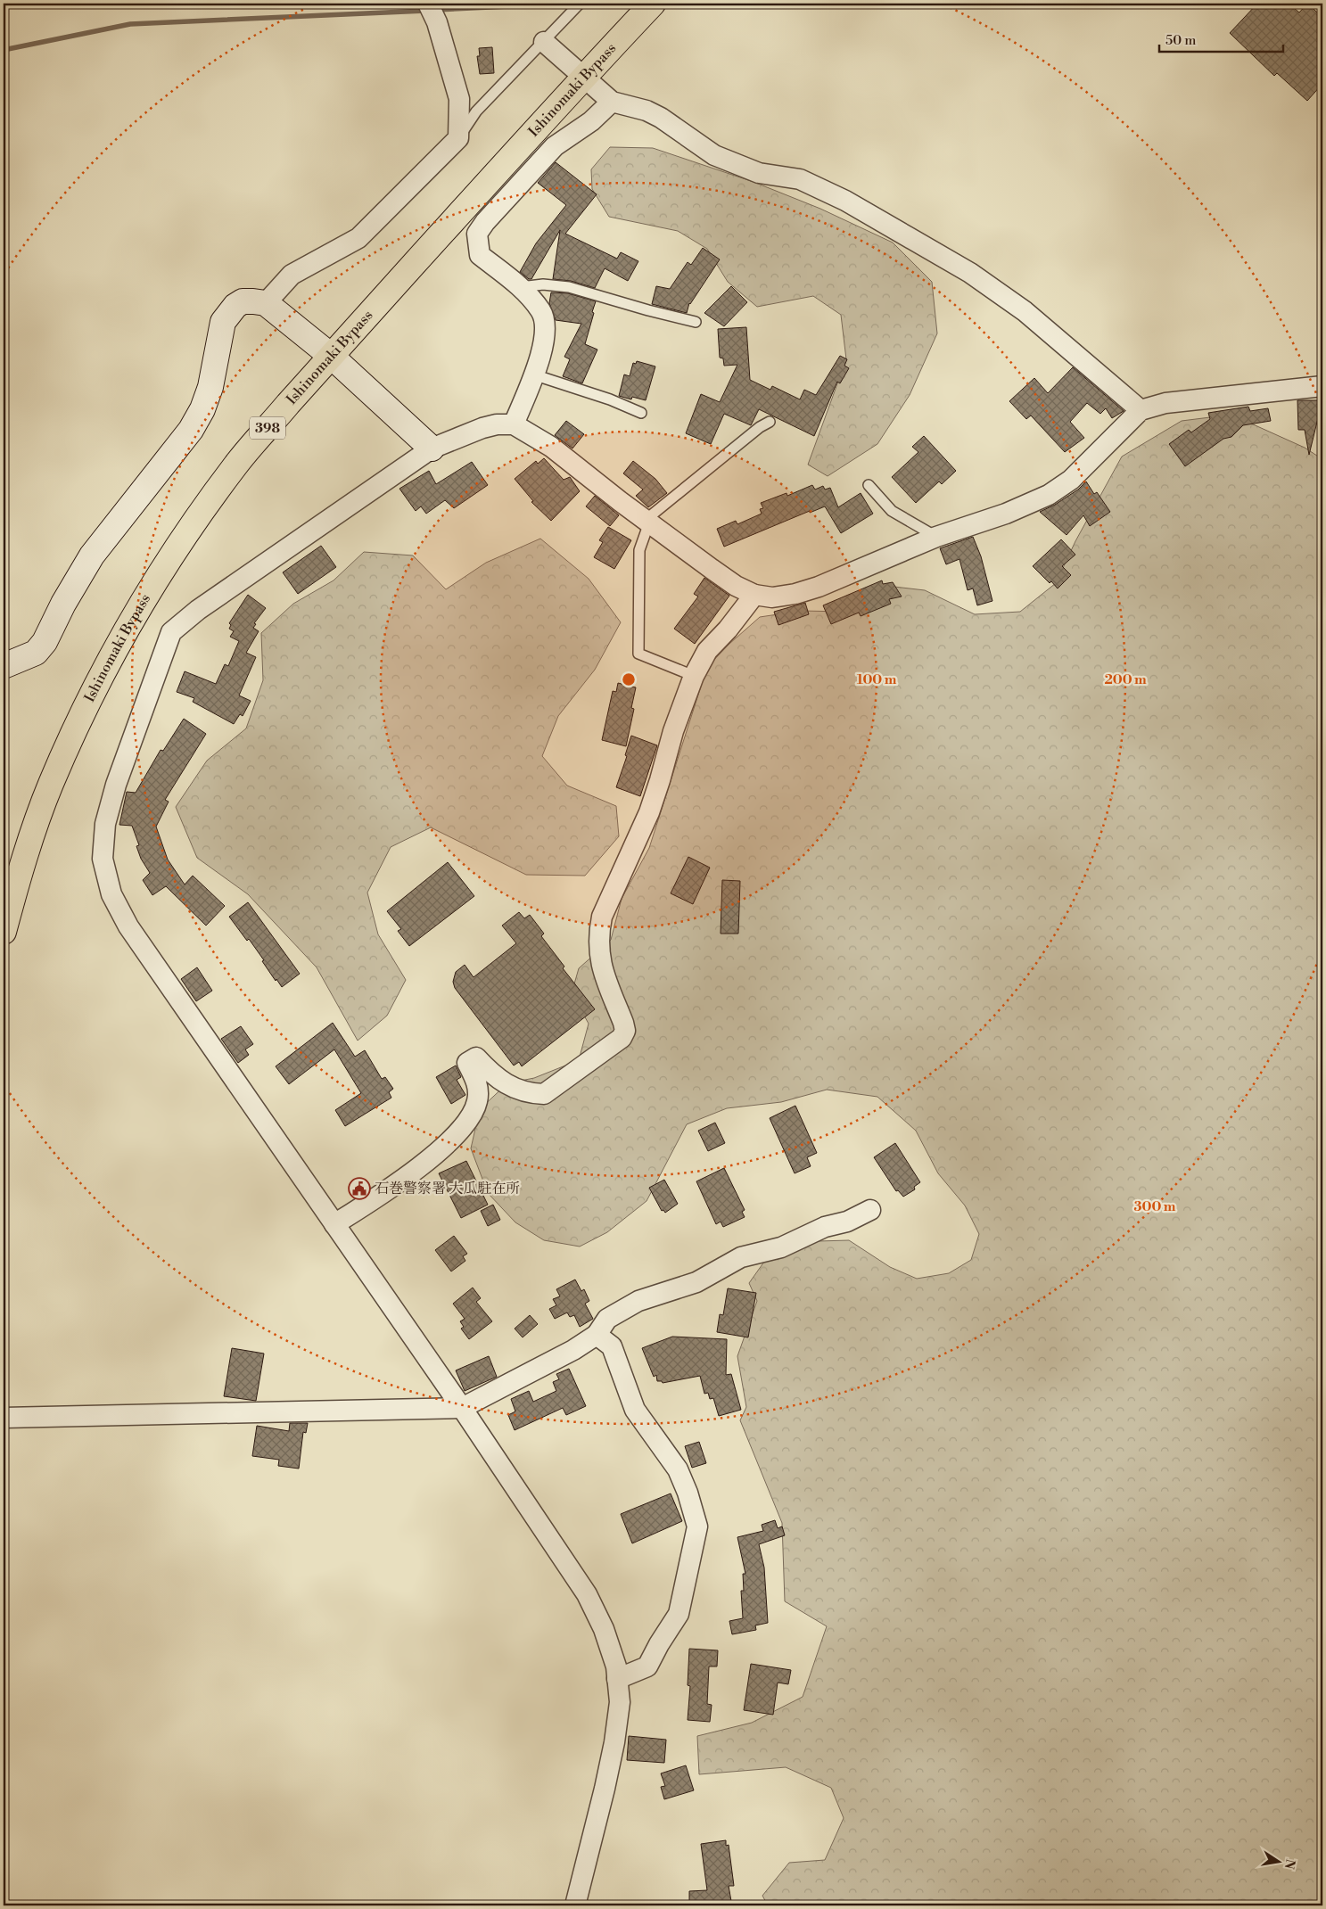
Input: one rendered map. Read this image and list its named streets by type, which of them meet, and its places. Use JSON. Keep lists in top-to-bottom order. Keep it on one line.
{"streets":{"highway":["Ishinomaki Bypass","398"]},"places":{"public building":["石巻警察署 大瓜駐在所"]},"scale_bar":"50 m","north":"right","rings":["100 m","200 m","300 m"]}
